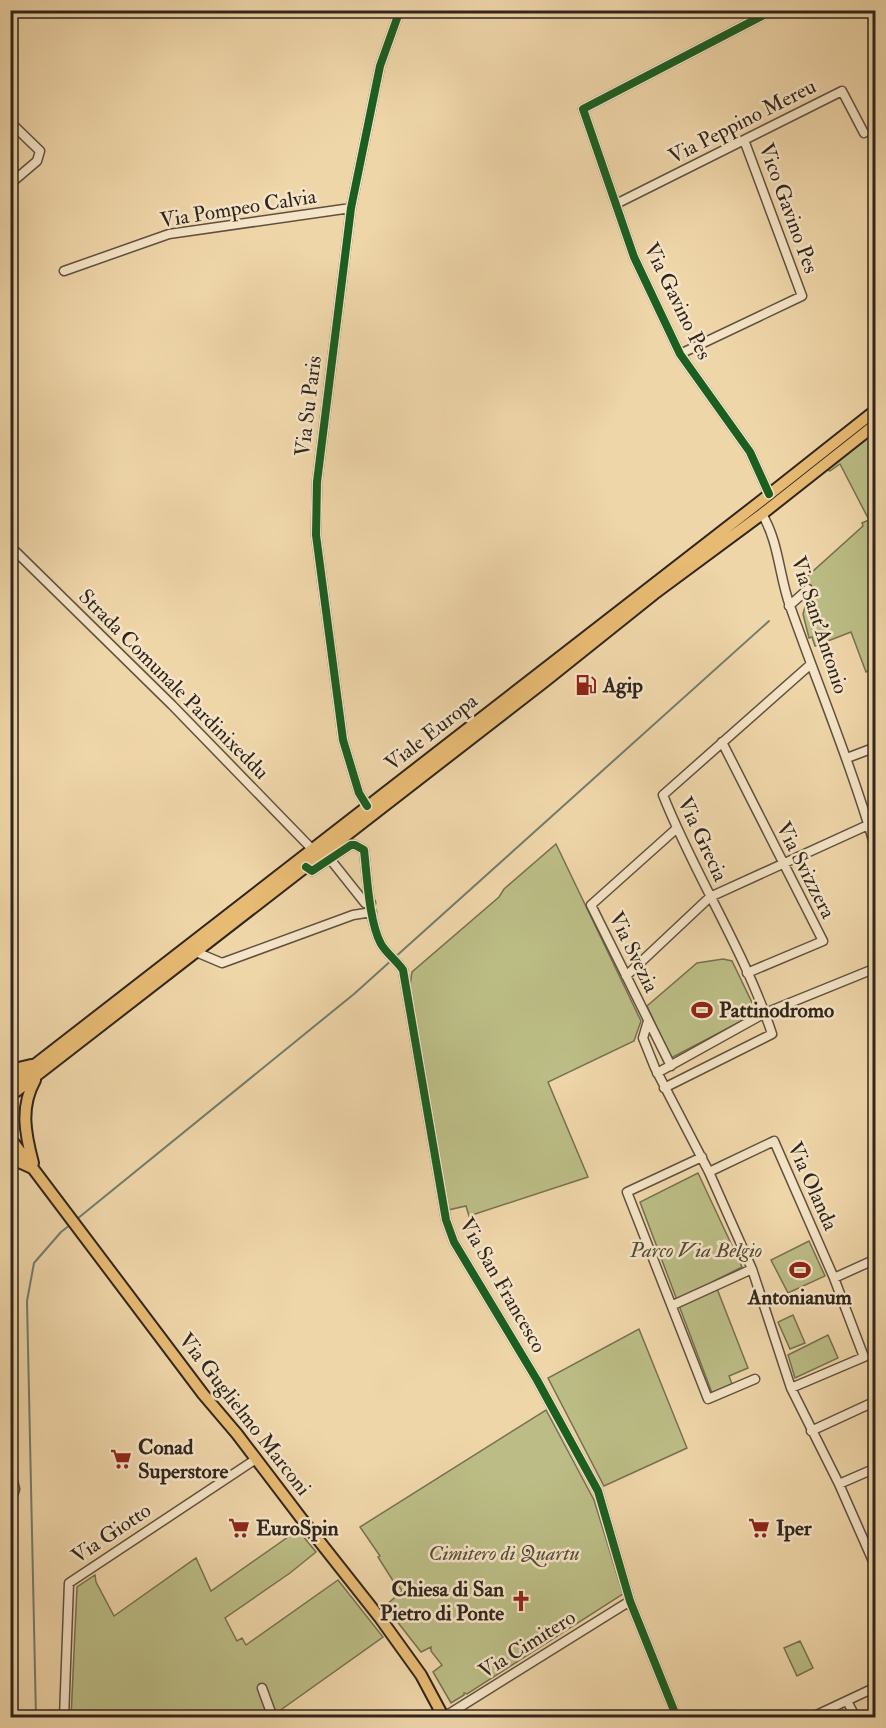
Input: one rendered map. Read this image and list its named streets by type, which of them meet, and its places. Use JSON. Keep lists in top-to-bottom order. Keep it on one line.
{"streets":{"main road":["Viale Europa","Via Guglielmo Marconi"],"street":["Via Peppino Mereu","Via Pompeo Calvia","Vico Gavino Pes","Via Gavino Pes","Via Su Paris","Via Sant'Antonio","Strada Comunale Pardinixeddu","Via Grecia","Via Svizzera","Via Svezia","Via Olanda","Via San Francesco","Via Giotto","Via Cimitero"]},"crossings":[["Via Peppino Mereu","Vico Gavino Pes"],["Via Peppino Mereu","Via Gavino Pes"],["Via Pompeo Calvia","Via Su Paris"],["Vico Gavino Pes","Via Gavino Pes"],["Via Gavino Pes","Viale Europa"],["Via Su Paris","Viale Europa"],["Via Sant'Antonio","Viale Europa"],["Via Sant'Antonio","Via Grecia"],["Strada Comunale Pardinixeddu","Viale Europa"],["Viale Europa","Via San Francesco"],["Via Grecia","Via Svizzera"],["Via Grecia","Via Svezia"],["Via Svezia","Via Olanda"],["Via San Francesco","Via Cimitero"],["Via Guglielmo Marconi","Via Giotto"],["Via Guglielmo Marconi","Via Cimitero"]],"parks":["Parco Via Belgio","Cimitero di Quartu"],"places":{"fuel station":["Agip"],"sports":["Pattinodromo","Antonianum"],"supermarket":["Conad Superstore","EuroSpin","Iper"],"church":["Chiesa di San Pietro di Ponte"]}}
